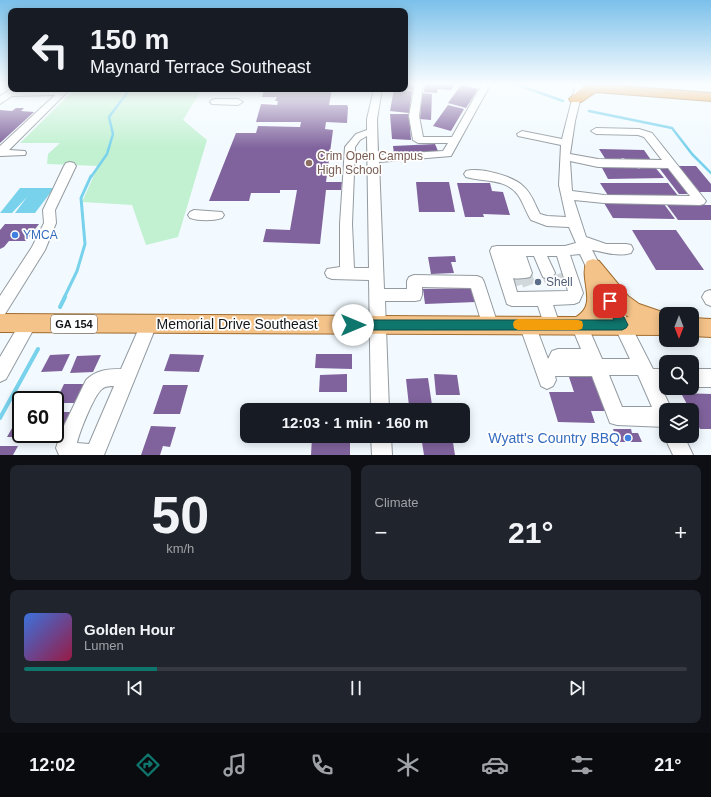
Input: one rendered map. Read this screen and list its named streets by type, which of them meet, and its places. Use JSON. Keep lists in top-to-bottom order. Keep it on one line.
{"streets":{"main road":["GA 154","Memorial Drive Southeast"]},"places":["Crim Open Campus High School","YMCA","Shell","Wyatt's Country BBQ"],"north":"bottom","page":{"turn":["150 m","Maynard Terrace Southeast"],"limit":"60","trip":"12:03 · 1 min · 160 m","tile":[["50","km/h"],"Climate"],"heat":["−","21°","+"],"song":["Golden Hour","Lumen"],"tabs":["12:02","21°"]}}
